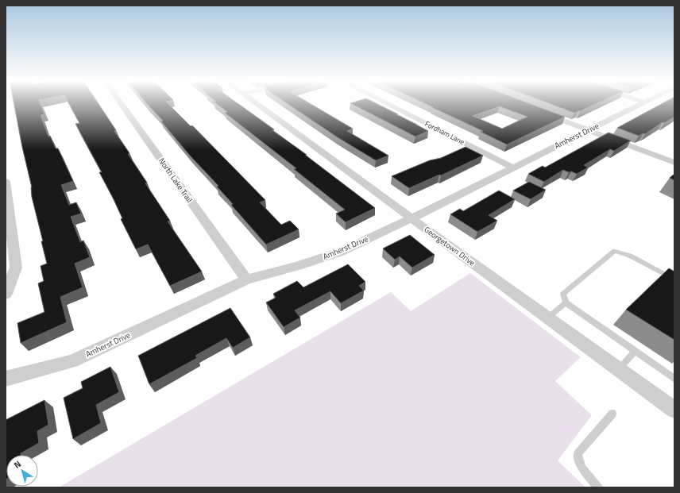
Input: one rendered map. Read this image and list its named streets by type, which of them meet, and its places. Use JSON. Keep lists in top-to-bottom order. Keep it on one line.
{"streets":{"street":["Fordham Lane","Amherst Drive","North Lake Trail","Georgetown Drive"]},"crossings":[["Fordham Lane","Amherst Drive"],["Amherst Drive","North Lake Trail"],["Amherst Drive","Georgetown Drive"]],"north":"top left"}
